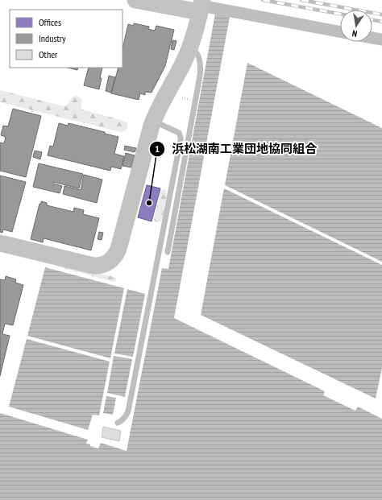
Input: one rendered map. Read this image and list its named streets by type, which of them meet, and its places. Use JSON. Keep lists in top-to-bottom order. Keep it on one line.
{"places":["浜松湖南工業団地協同組合"],"legend":["Offices","Industry","Other"],"north":"bottom"}
